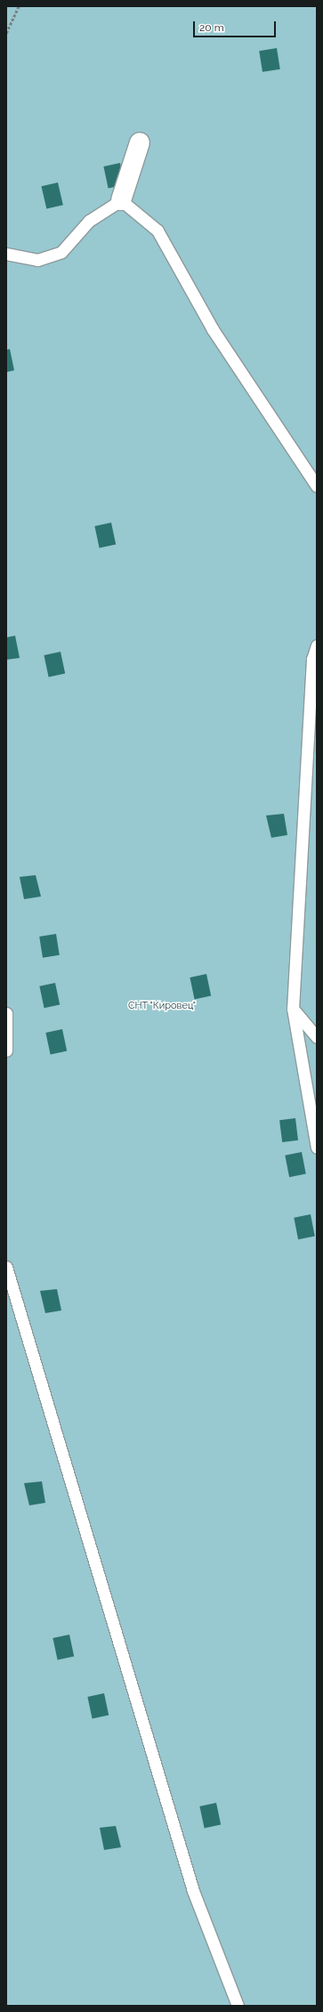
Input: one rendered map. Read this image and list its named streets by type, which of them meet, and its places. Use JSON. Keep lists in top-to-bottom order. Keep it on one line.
{"parks":["СНТ \"Кировец\""],"scale_bar":"20 m"}
